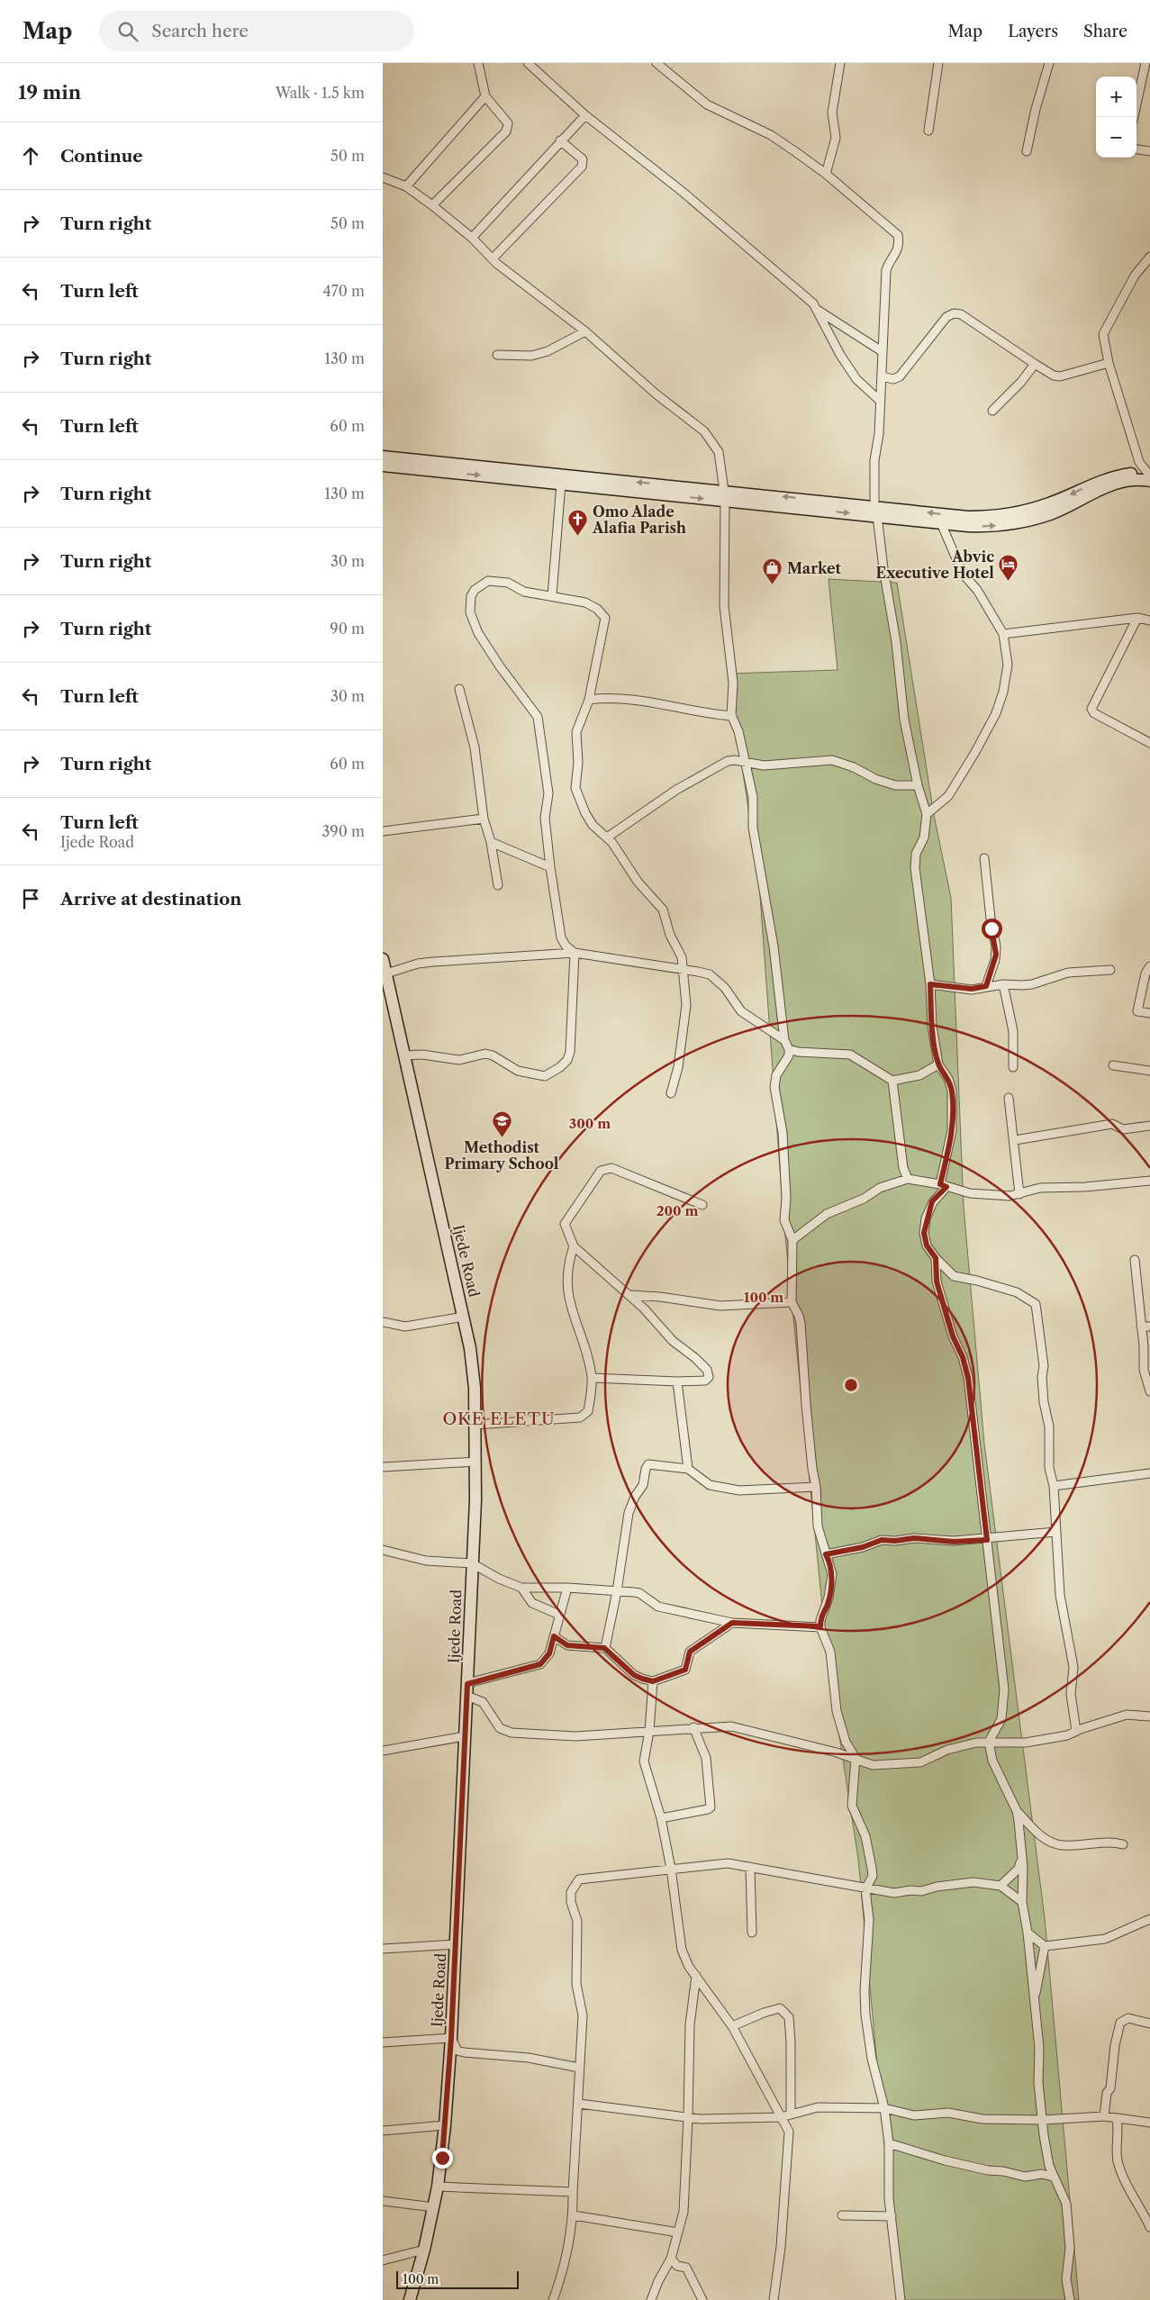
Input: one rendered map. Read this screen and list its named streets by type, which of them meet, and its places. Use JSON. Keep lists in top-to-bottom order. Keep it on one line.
{"streets":{"main road":["Ijede Road"]},"districts":["OKE ELETU"],"places":{"church":["Omo Alade Alafia Parish"],"hotel":["Abvic Executive Hotel"],"shop":["Market"],"school or university":["Methodist Primary School"]},"scale_bar":"100 m","page":{"header":"Map","search":"Search here","nav":["Map","Layers","Share"],"heading":["19 min","Walk · 1.5 km"],"map_buttons":["+","−"],"list":[["Continue","50 m"],["Turn right","50 m"],["Turn left","470 m"],["Turn right","130 m"],["Turn left","60 m"],["Turn right","130 m"],["Turn right","30 m"],["Turn right","90 m"],["Turn left","30 m"],["Turn right","60 m"],["Turn left","Ijede Road","390 m"],"Arrive at destination"],"scale":"100 m"},"rings":["300 m","200 m","100 m"]}
